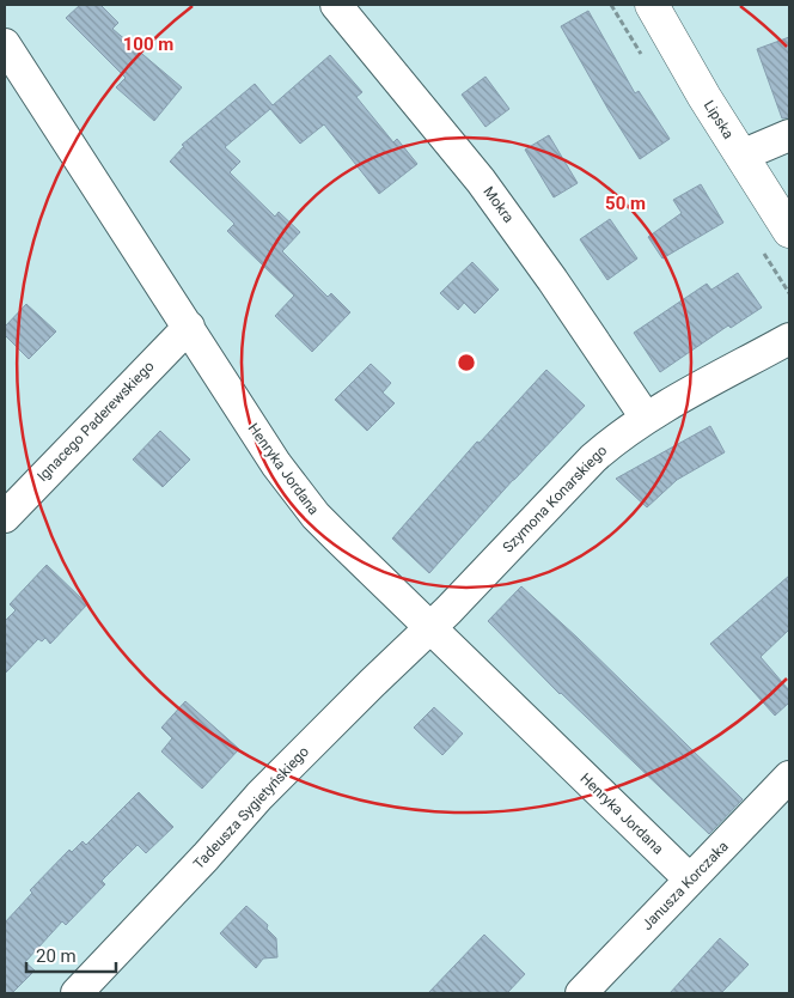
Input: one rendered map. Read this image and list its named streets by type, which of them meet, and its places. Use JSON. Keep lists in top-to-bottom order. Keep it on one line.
{"streets":{"main road":["Lipska"],"street":["Mokra","Ignacego Paderewskiego","Henryka Jordana","Szymona Konarskiego","Tadeusza Sygietyńskiego","Janusza Korczaka"]},"crossings":[["Mokra","Szymona Konarskiego"],["Ignacego Paderewskiego","Henryka Jordana"],["Henryka Jordana","Szymona Konarskiego"],["Henryka Jordana","Tadeusza Sygietyńskiego"],["Henryka Jordana","Janusza Korczaka"],["Szymona Konarskiego","Tadeusza Sygietyńskiego"]],"scale_bar":"20 m","rings":["100 m","50 m"]}
